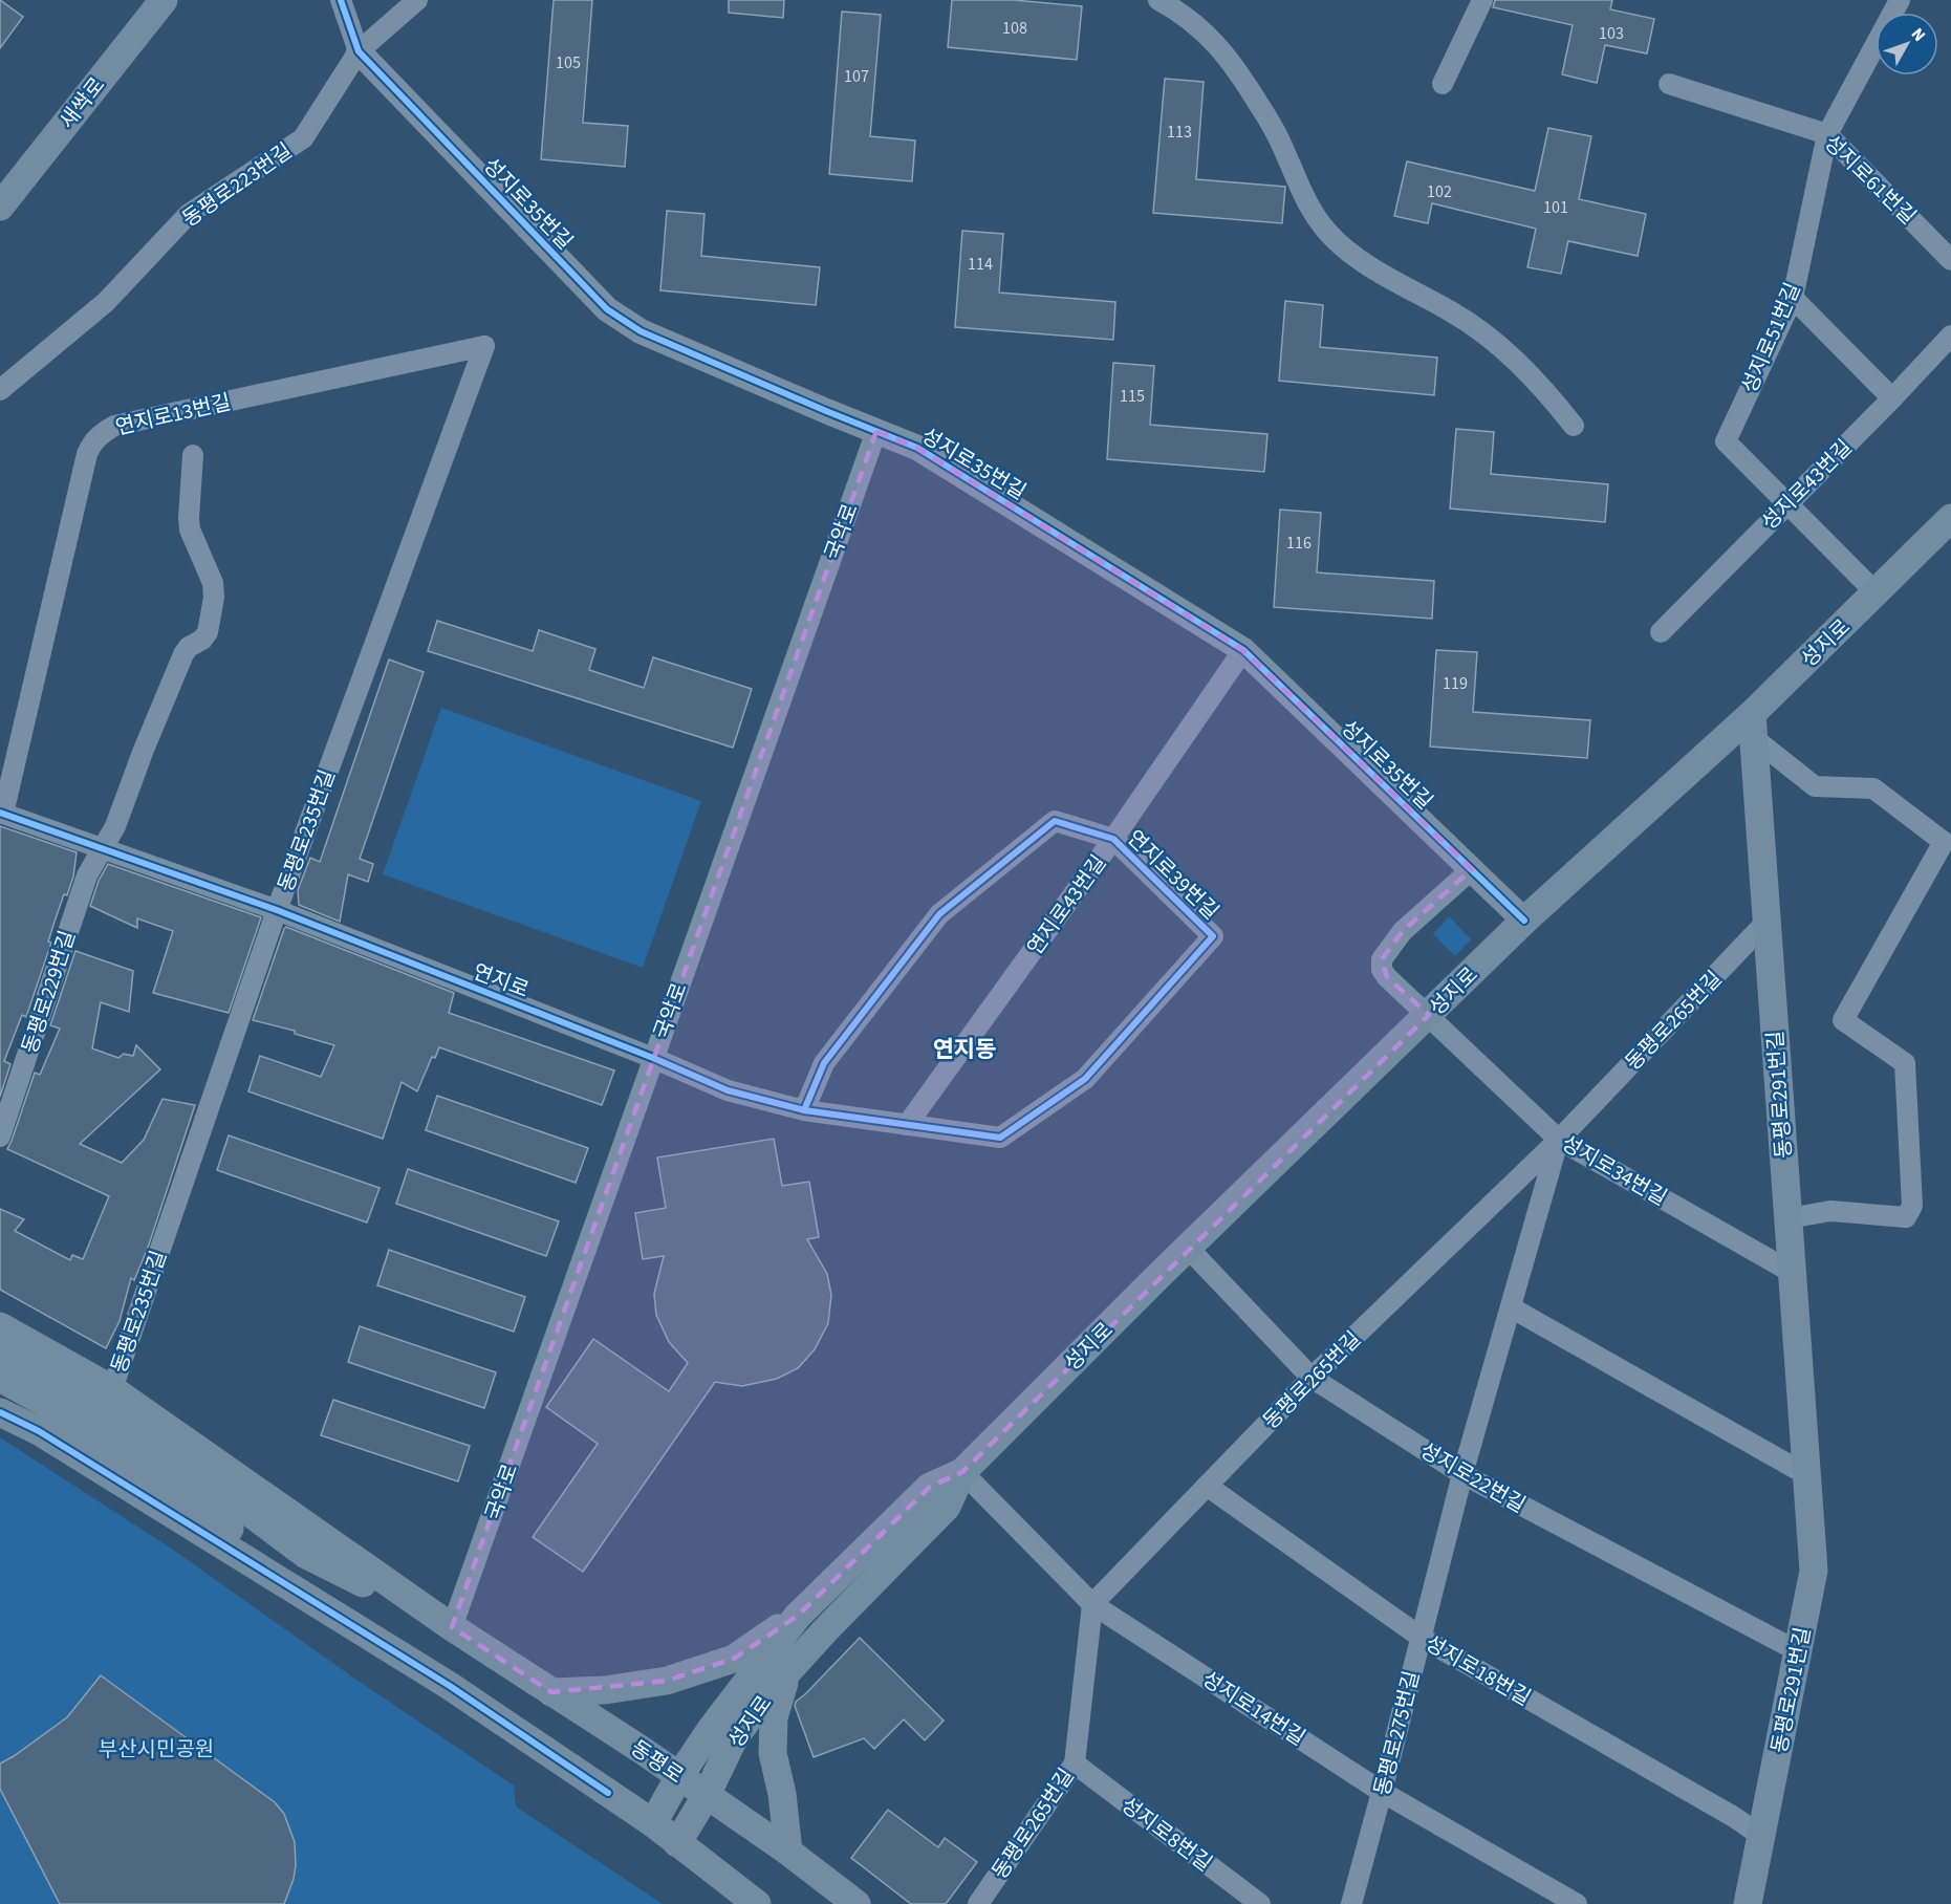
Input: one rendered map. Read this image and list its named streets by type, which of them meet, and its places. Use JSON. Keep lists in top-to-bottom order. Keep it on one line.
{"streets":{"main road":["새싹로","성지로","동평로291번길","동평로"],"street":["성지로61번길","동평로223번길","성지로35번길","성지로51번길","연지로13번길","성지로43번길","국악로","동평로235번길","연지로39번길","연지로43번길","연지로","동평로229번길","동평로265번길","성지로34번길","성지로22번길","성지로18번길","성지로14번길","동평로275번길","성지로8번길"]},"crossings":[["성지로61번길","성지로51번길"],["동평로223번길","성지로35번길"],["성지로35번길","국악로"],["성지로35번길","성지로"],["성지로35번길","연지로43번길"],["성지로35번길","성지로34번길"],["성지로51번길","성지로43번길"],["성지로51번길","성지로"],["연지로13번길","동평로235번길"],["연지로13번길","연지로"],["국악로","연지로"],["국악로","동평로"],["성지로","동평로291번길"],["성지로","성지로34번길"],["성지로","성지로22번길"],["성지로","성지로14번길"],["성지로","동평로"],["동평로235번길","연지로"],["연지로39번길","연지로43번길"],["연지로39번길","연지로"],["연지로43번길","연지로"],["연지로","동평로229번길"],["동평로265번길","동평로291번길"],["동평로265번길","성지로34번길"],["동평로265번길","성지로22번길"],["동평로265번길","성지로18번길"],["동평로265번길","성지로14번길"],["동평로265번길","동평로275번길"],["동평로265번길","성지로8번길"],["동평로291번길","성지로34번길"],["동평로291번길","성지로22번길"],["동평로291번길","성지로18번길"],["성지로34번길","동평로275번길"],["성지로22번길","동평로275번길"],["성지로18번길","동평로275번길"],["성지로14번길","동평로275번길"]],"districts":["연지동"],"parks":["부산시민공원"],"house_numbers":["108","103","105","107","113","102","101","114","115","116","119"],"north":"top right"}
